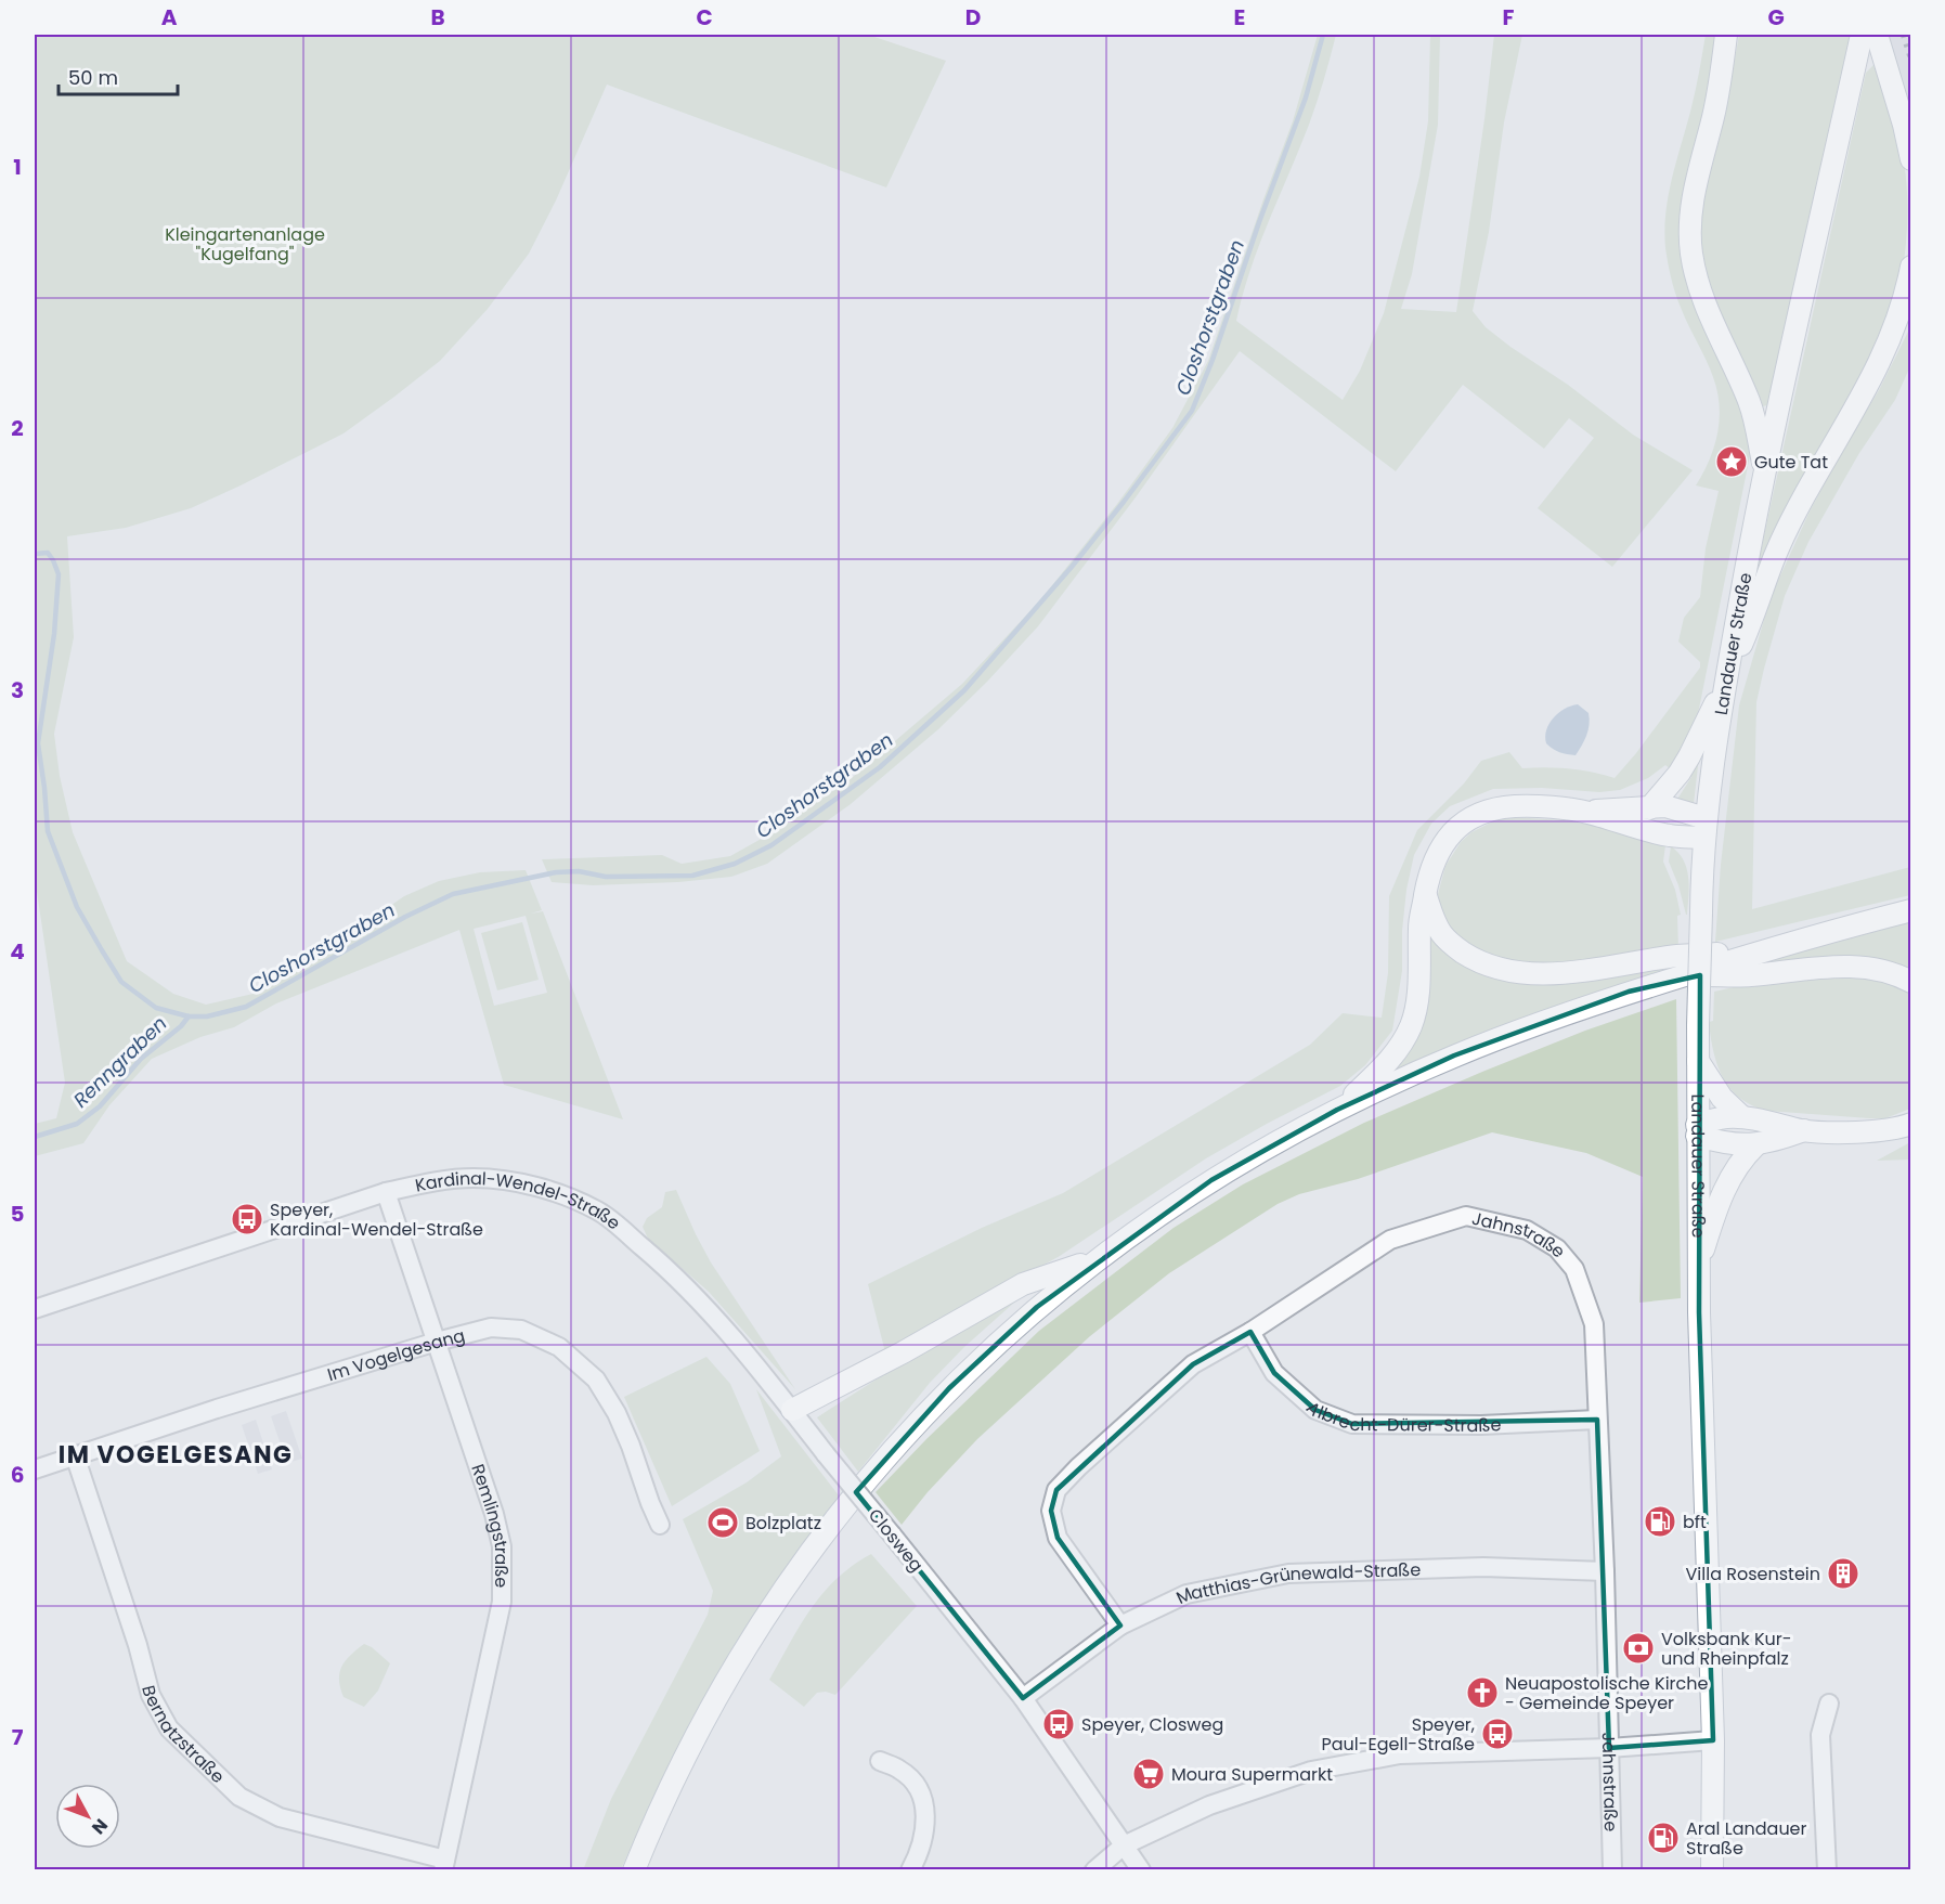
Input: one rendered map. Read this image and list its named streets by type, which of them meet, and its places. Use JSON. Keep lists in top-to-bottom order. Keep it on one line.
{"streets":{"main road":["Landauer Straße"],"street":["Kardinal-Wendel-Straße","Jahnstraße","Im Vogelgesang","Albrecht-Dürer-Straße","Remlingstraße","Closweg","Matthias-Grünewald-Straße","Bernatzstraße"]},"crossings":[["Kardinal-Wendel-Straße","Remlingstraße"],["Kardinal-Wendel-Straße","Closweg"],["Jahnstraße","Albrecht-Dürer-Straße"],["Jahnstraße","Matthias-Grünewald-Straße"],["Im Vogelgesang","Remlingstraße"],["Im Vogelgesang","Bernatzstraße"],["Remlingstraße","Bernatzstraße"],["Closweg","Matthias-Grünewald-Straße"]],"districts":["IM VOGELGESANG"],"water":["Closhorstgraben","Renngraben"],"parks":["Kleingartenanlage \"Kugelfang\""],"places":{"place":["Gute Tat"],"bus stop":["Speyer, Kardinal-Wendel-Straße","Speyer, Closweg","Speyer, Paul-Egell-Straße"],"fuel station":["bft","Aral Landauer Straße"],"sports":["Bolzplatz"],"building":["Villa Rosenstein"],"bank":["Volksbank Kur- und Rheinpfalz"],"church":["Neuapostolische Kirche - Gemeinde Speyer"],"supermarket":["Moura Supermarkt"]},"scale_bar":"50 m","north":"bottom right","grid":{"columns":["A","B","C","D","E","F","G"],"rows":["1","2","3","4","5","6","7"]}}
